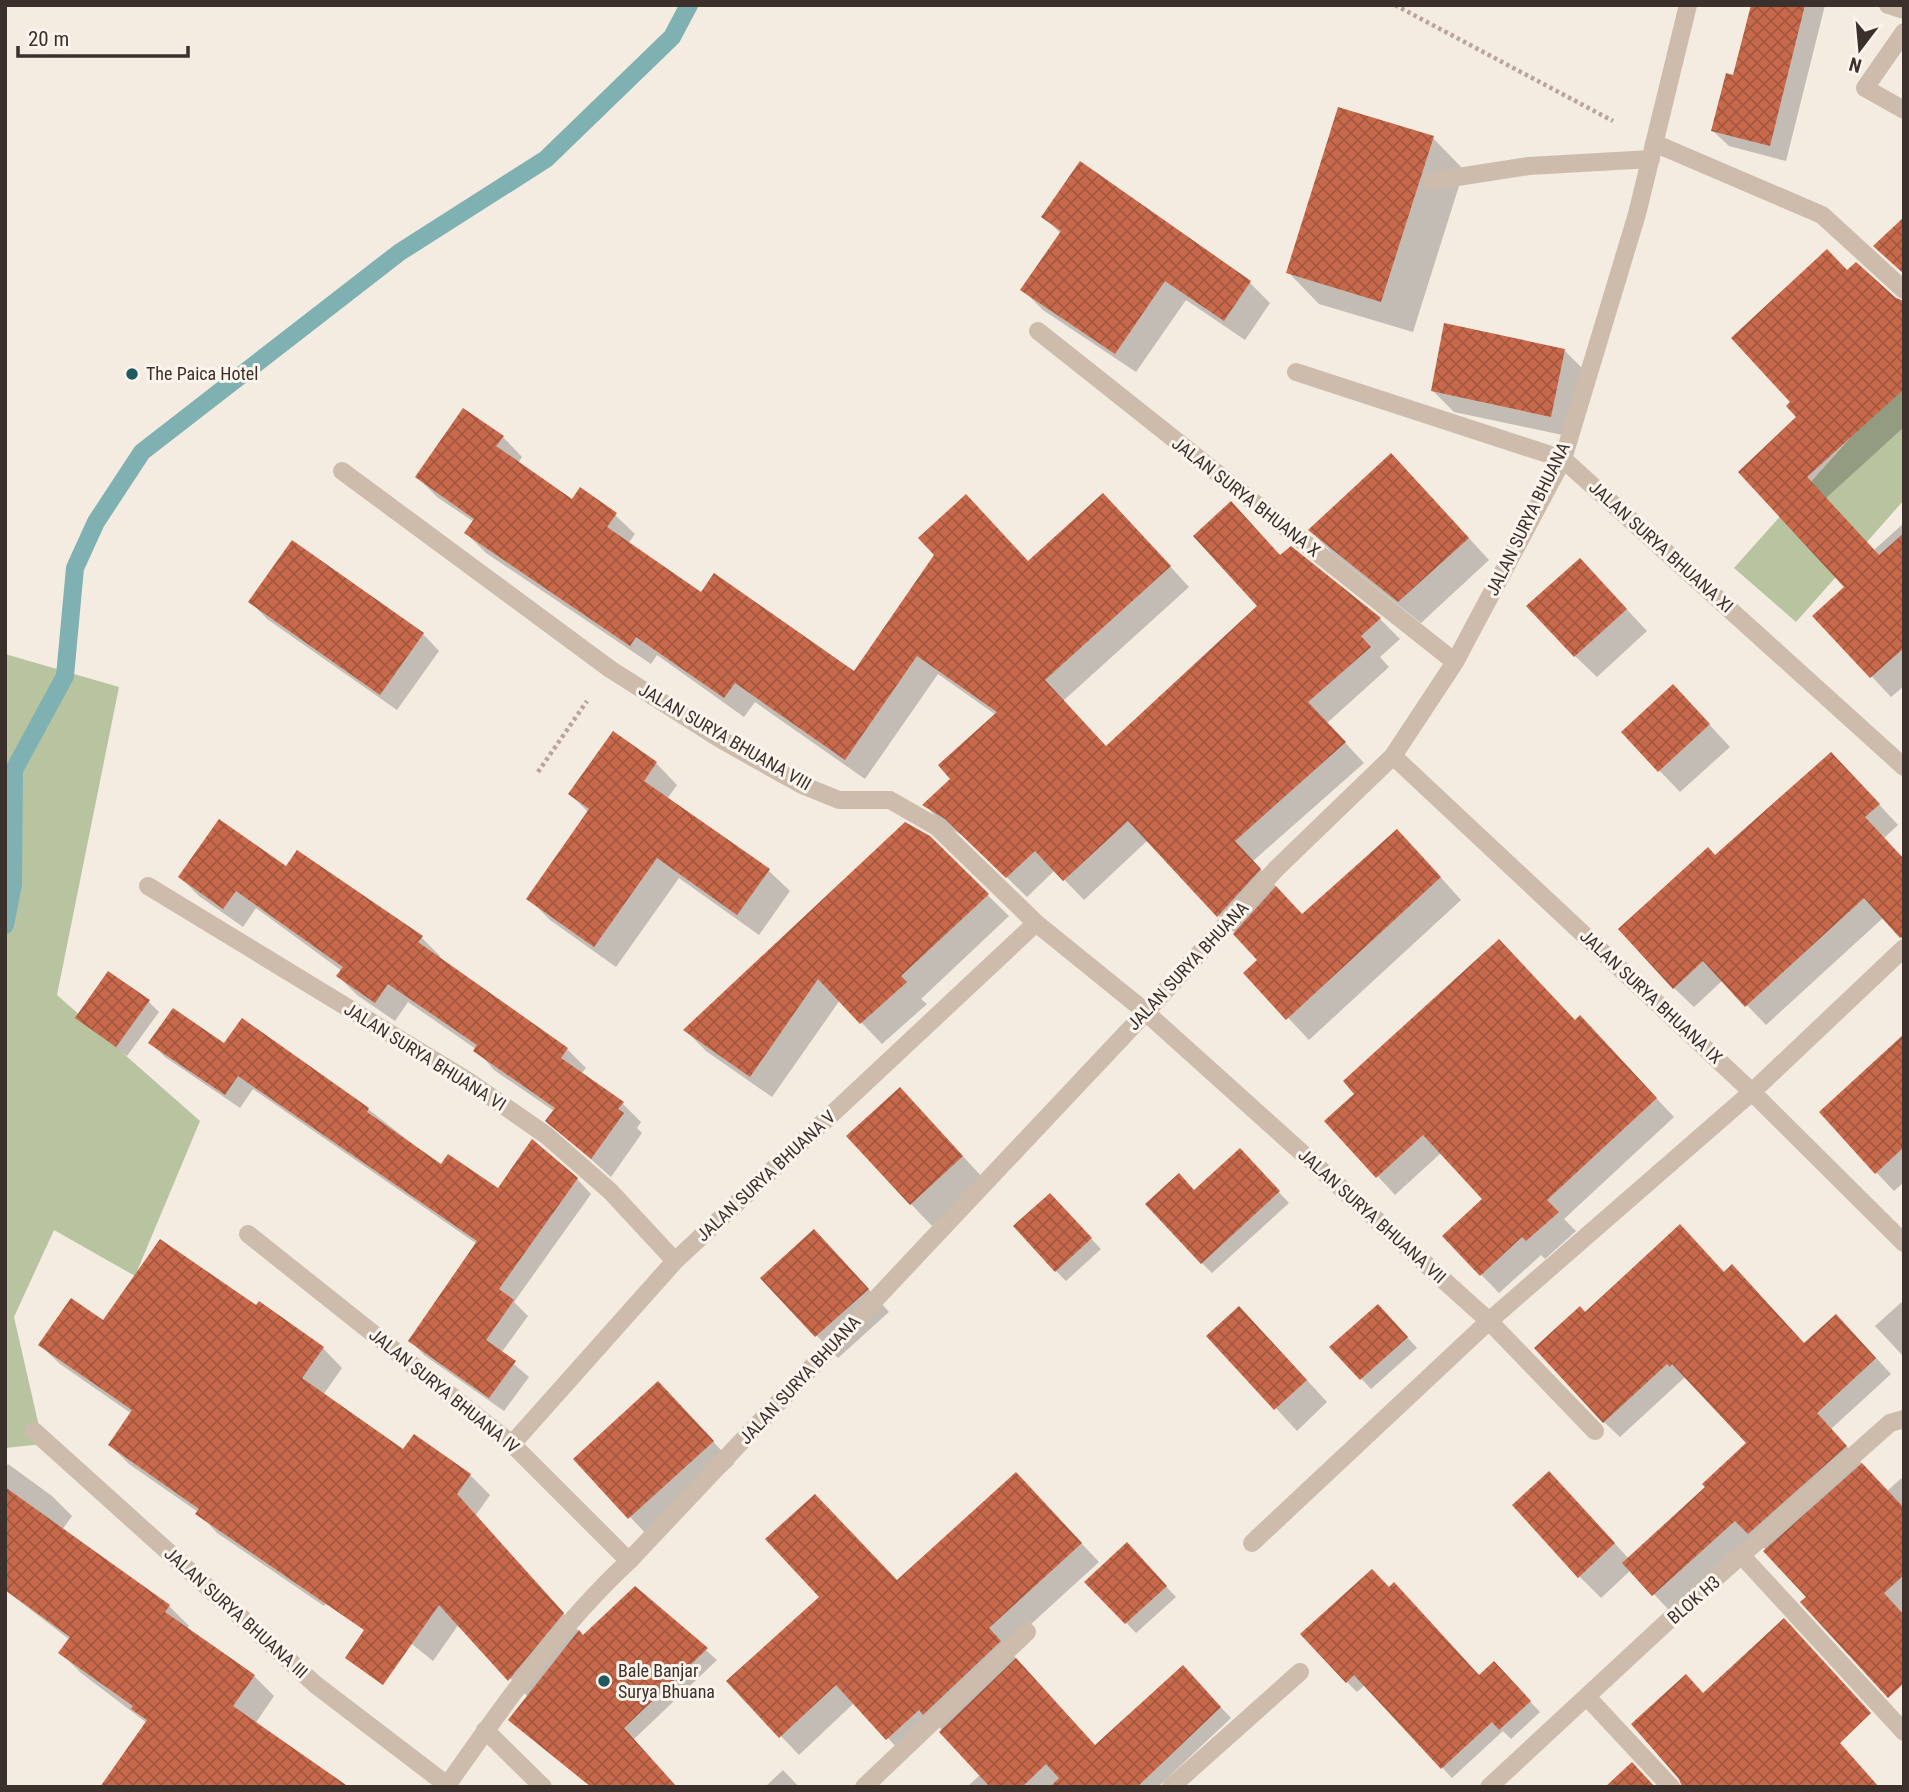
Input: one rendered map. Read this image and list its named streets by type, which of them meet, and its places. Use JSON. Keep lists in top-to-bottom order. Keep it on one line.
{"streets":{"street":["JALAN SURYA BHUANA X","JALAN SURYA BHUANA","JALAN SURYA BHUANA XI","JALAN SURYA BHUANA VIII","JALAN SURYA BHUANA IX","JALAN SURYA BHUANA VI","JALAN SURYA BHUANA V","JALAN SURYA BHUANA VII","JALAN SURYA BHUANA IV","BLOK H3","JALAN SURYA BHUANA III"]},"crossings":[["JALAN SURYA BHUANA X","JALAN SURYA BHUANA"],["JALAN SURYA BHUANA","JALAN SURYA BHUANA XI"],["JALAN SURYA BHUANA","JALAN SURYA BHUANA VIII"],["JALAN SURYA BHUANA","JALAN SURYA BHUANA IX"],["JALAN SURYA BHUANA","JALAN SURYA BHUANA VII"],["JALAN SURYA BHUANA","JALAN SURYA BHUANA IV"],["JALAN SURYA BHUANA","JALAN SURYA BHUANA III"],["JALAN SURYA BHUANA VIII","JALAN SURYA BHUANA V"],["JALAN SURYA BHUANA VIII","JALAN SURYA BHUANA VII"],["JALAN SURYA BHUANA VI","JALAN SURYA BHUANA V"],["JALAN SURYA BHUANA V","JALAN SURYA BHUANA IV"]],"places":["The Paica Hotel","Bale Banjar Surya Bhuana"],"scale_bar":"20 m","north":"bottom"}
